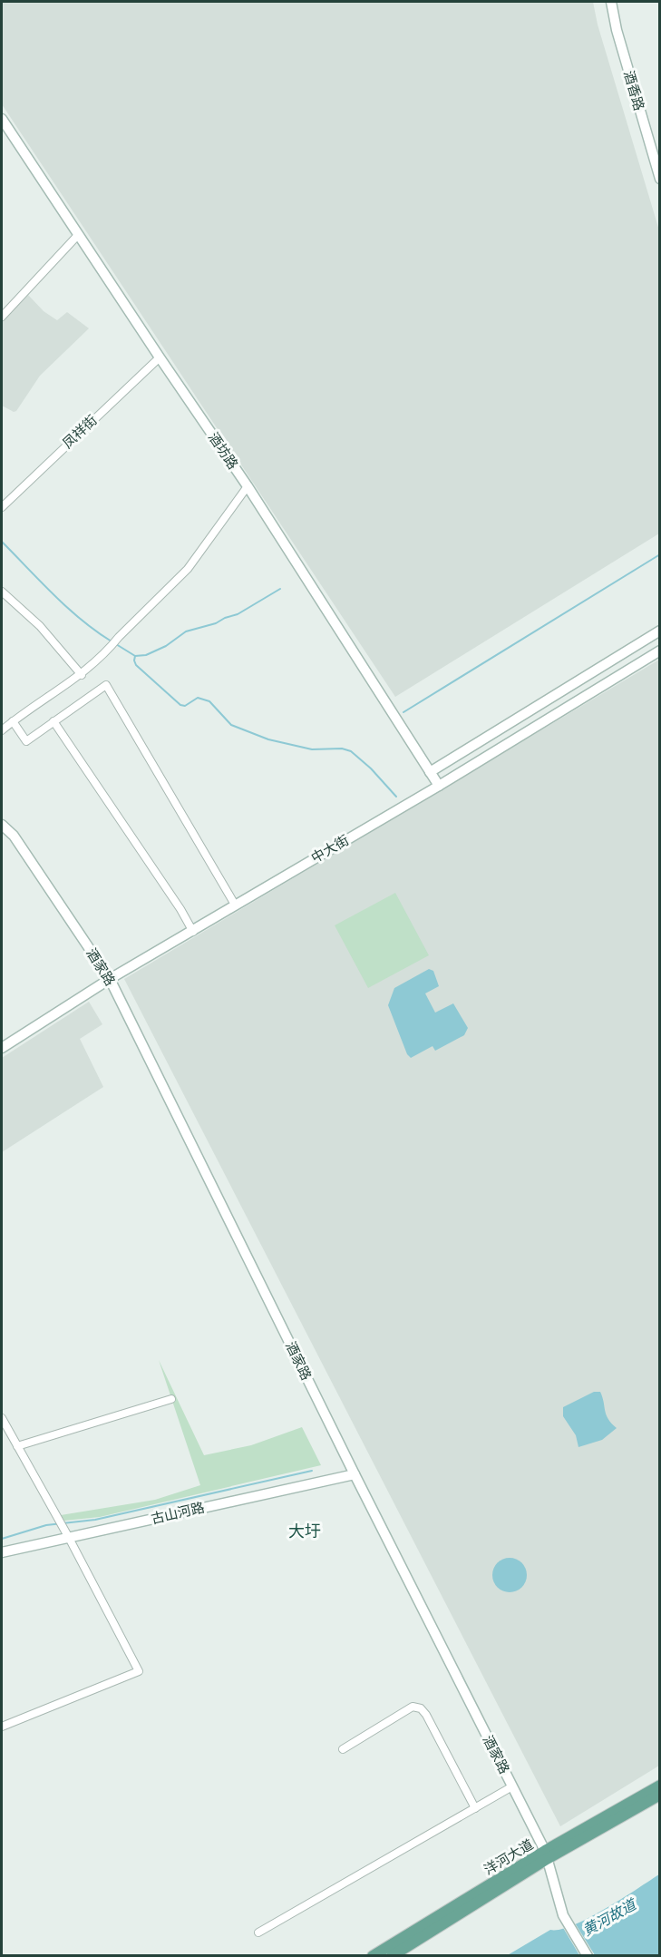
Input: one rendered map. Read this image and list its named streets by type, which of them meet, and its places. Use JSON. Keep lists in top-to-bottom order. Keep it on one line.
{"streets":{"main road":["洋河大道"],"street":["酒香路","凤祥街","酒坊路","中大街","酒家路","古山河路"]},"crossings":[["凤祥街","酒坊路"],["酒坊路","中大街"],["中大街","酒家路"],["酒家路","古山河路"],["酒家路","洋河大道"]],"districts":["大圩"],"water":["黄河故道"]}
